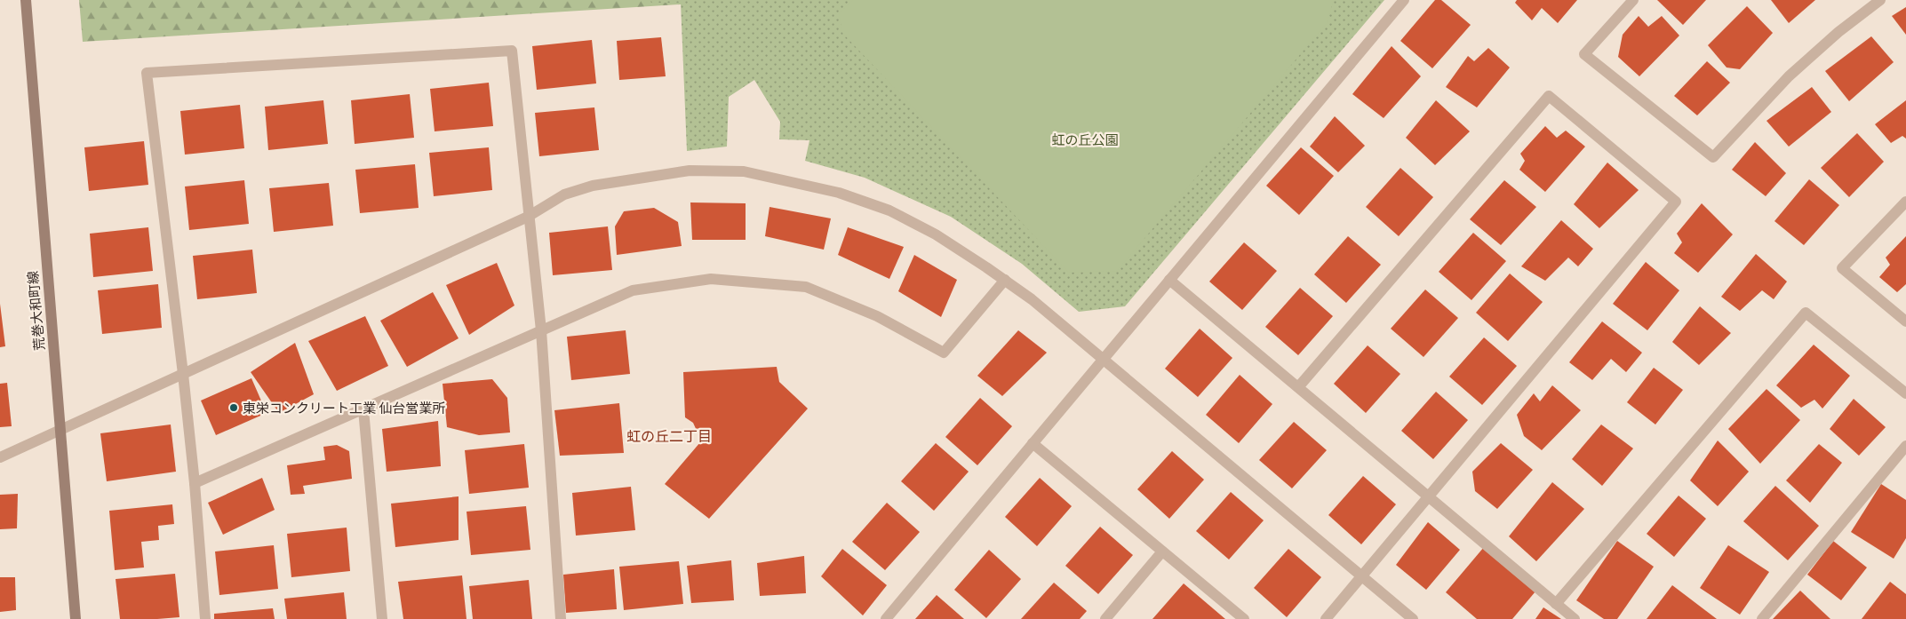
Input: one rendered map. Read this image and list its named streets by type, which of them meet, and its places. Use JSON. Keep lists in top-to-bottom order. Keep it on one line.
{"streets":{"street":["荒巻大和町線"]},"districts":["虹の丘二丁目"],"parks":["虹の丘公園"],"places":["東栄コンクリート工業 仙台営業所"]}
